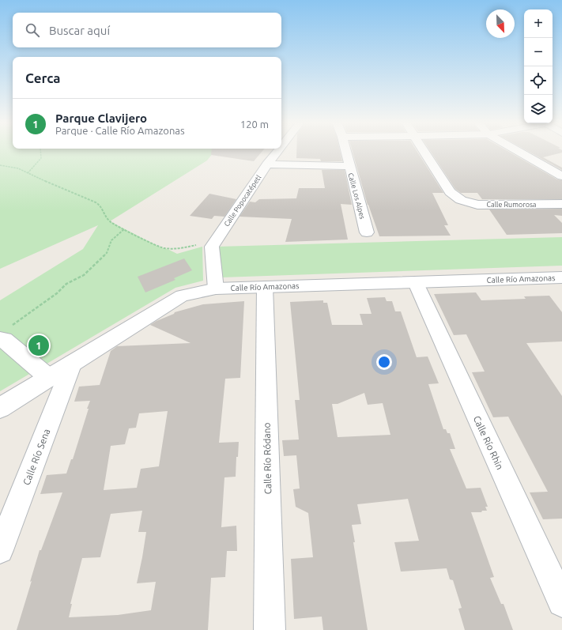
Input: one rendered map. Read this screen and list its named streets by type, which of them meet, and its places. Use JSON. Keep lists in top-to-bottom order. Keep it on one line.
{"streets":{"street":["Calle Los Alpes","Calle Popocatépetl","Calle Rumorosa","Calle Río Amazonas","Calle Río Rhin","Calle Río Sena","Calle Río Ródano"]},"crossings":[["Calle Popocatépetl","Calle Río Amazonas"],["Calle Río Amazonas","Calle Río Rhin"],["Calle Río Amazonas","Calle Río Sena"],["Calle Río Amazonas","Calle Río Ródano"]],"north":"bottom right","page":{"map_buttons":["+","−"],"search":"Buscar aquí","heading":"Cerca","list":[{"mark":"1","name":"Parque Clavijero","note":"Parque · Calle Río Amazonas","value":"120 m"}],"pins":"1"}}
